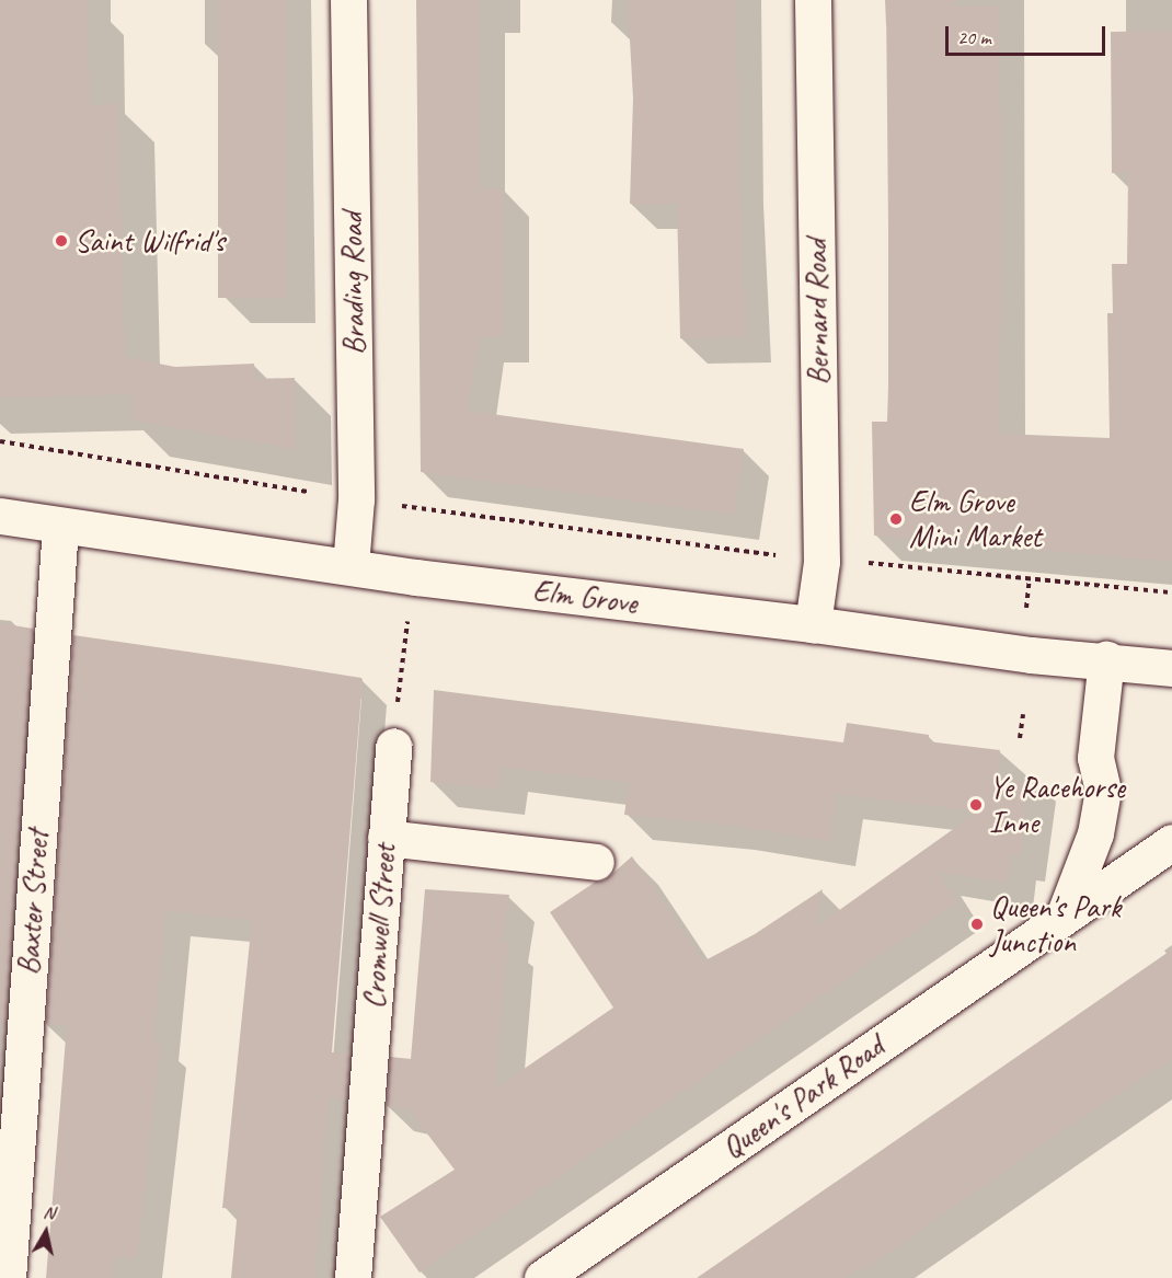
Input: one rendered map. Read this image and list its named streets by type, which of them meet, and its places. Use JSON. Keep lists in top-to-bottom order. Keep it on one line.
{"streets":{"street":["Brading Road","Bernard Road","Elm Grove","Baxter Street","Cromwell Street","Queen's Park Road"]},"crossings":[["Brading Road","Elm Grove"],["Bernard Road","Elm Grove"],["Elm Grove","Baxter Street"]],"places":["Saint Wilfrid's","Elm Grove Mini Market","Ye Racehorse Inne","Queen's Park Junction"],"scale_bar":"20 m","north":"top"}
